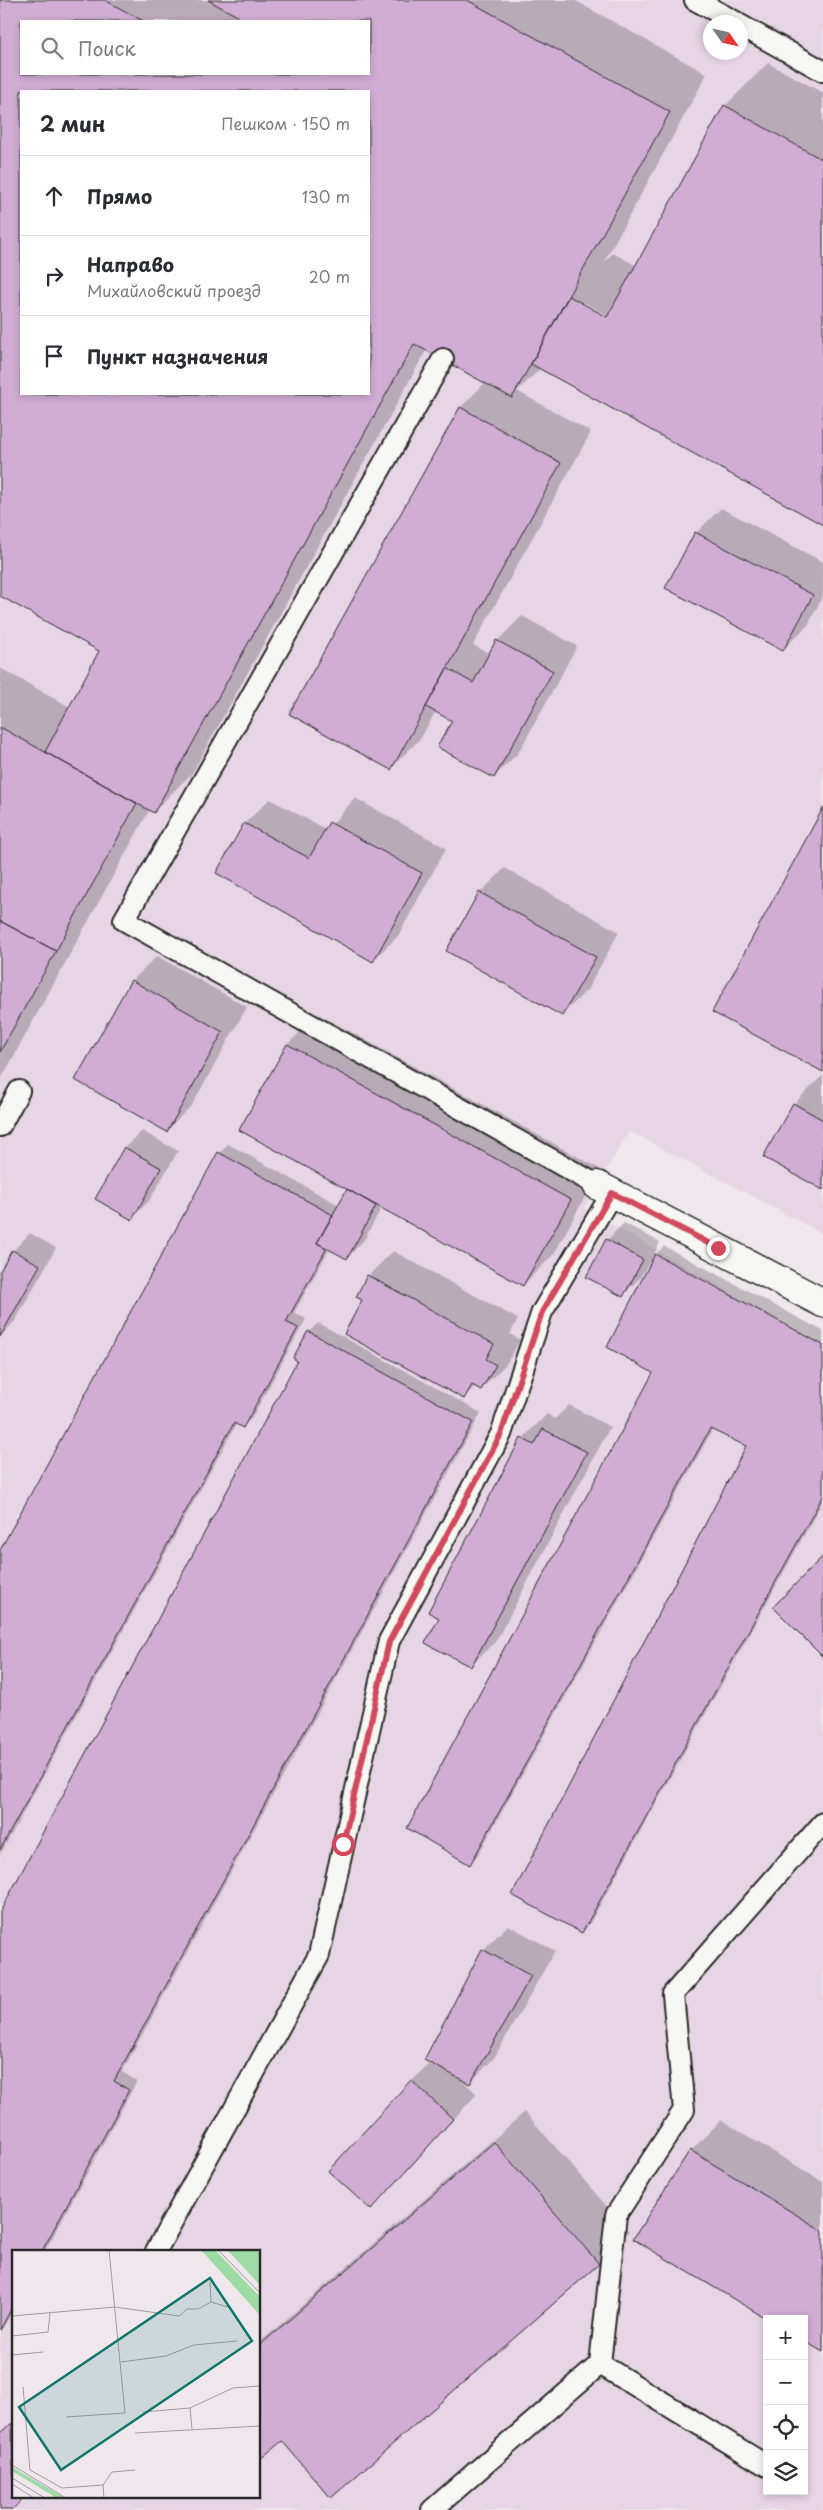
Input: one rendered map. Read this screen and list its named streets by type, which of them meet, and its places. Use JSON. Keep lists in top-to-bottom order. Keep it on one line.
{"north":"bottom right","page":{"search":"Поиск","heading":["2 мин","Пешком · 150 m"],"list":[["Прямо","130 m"],["Направо","Михайловский проезд","20 m"],"Пункт назначения"],"map_buttons":["+","−"]}}
